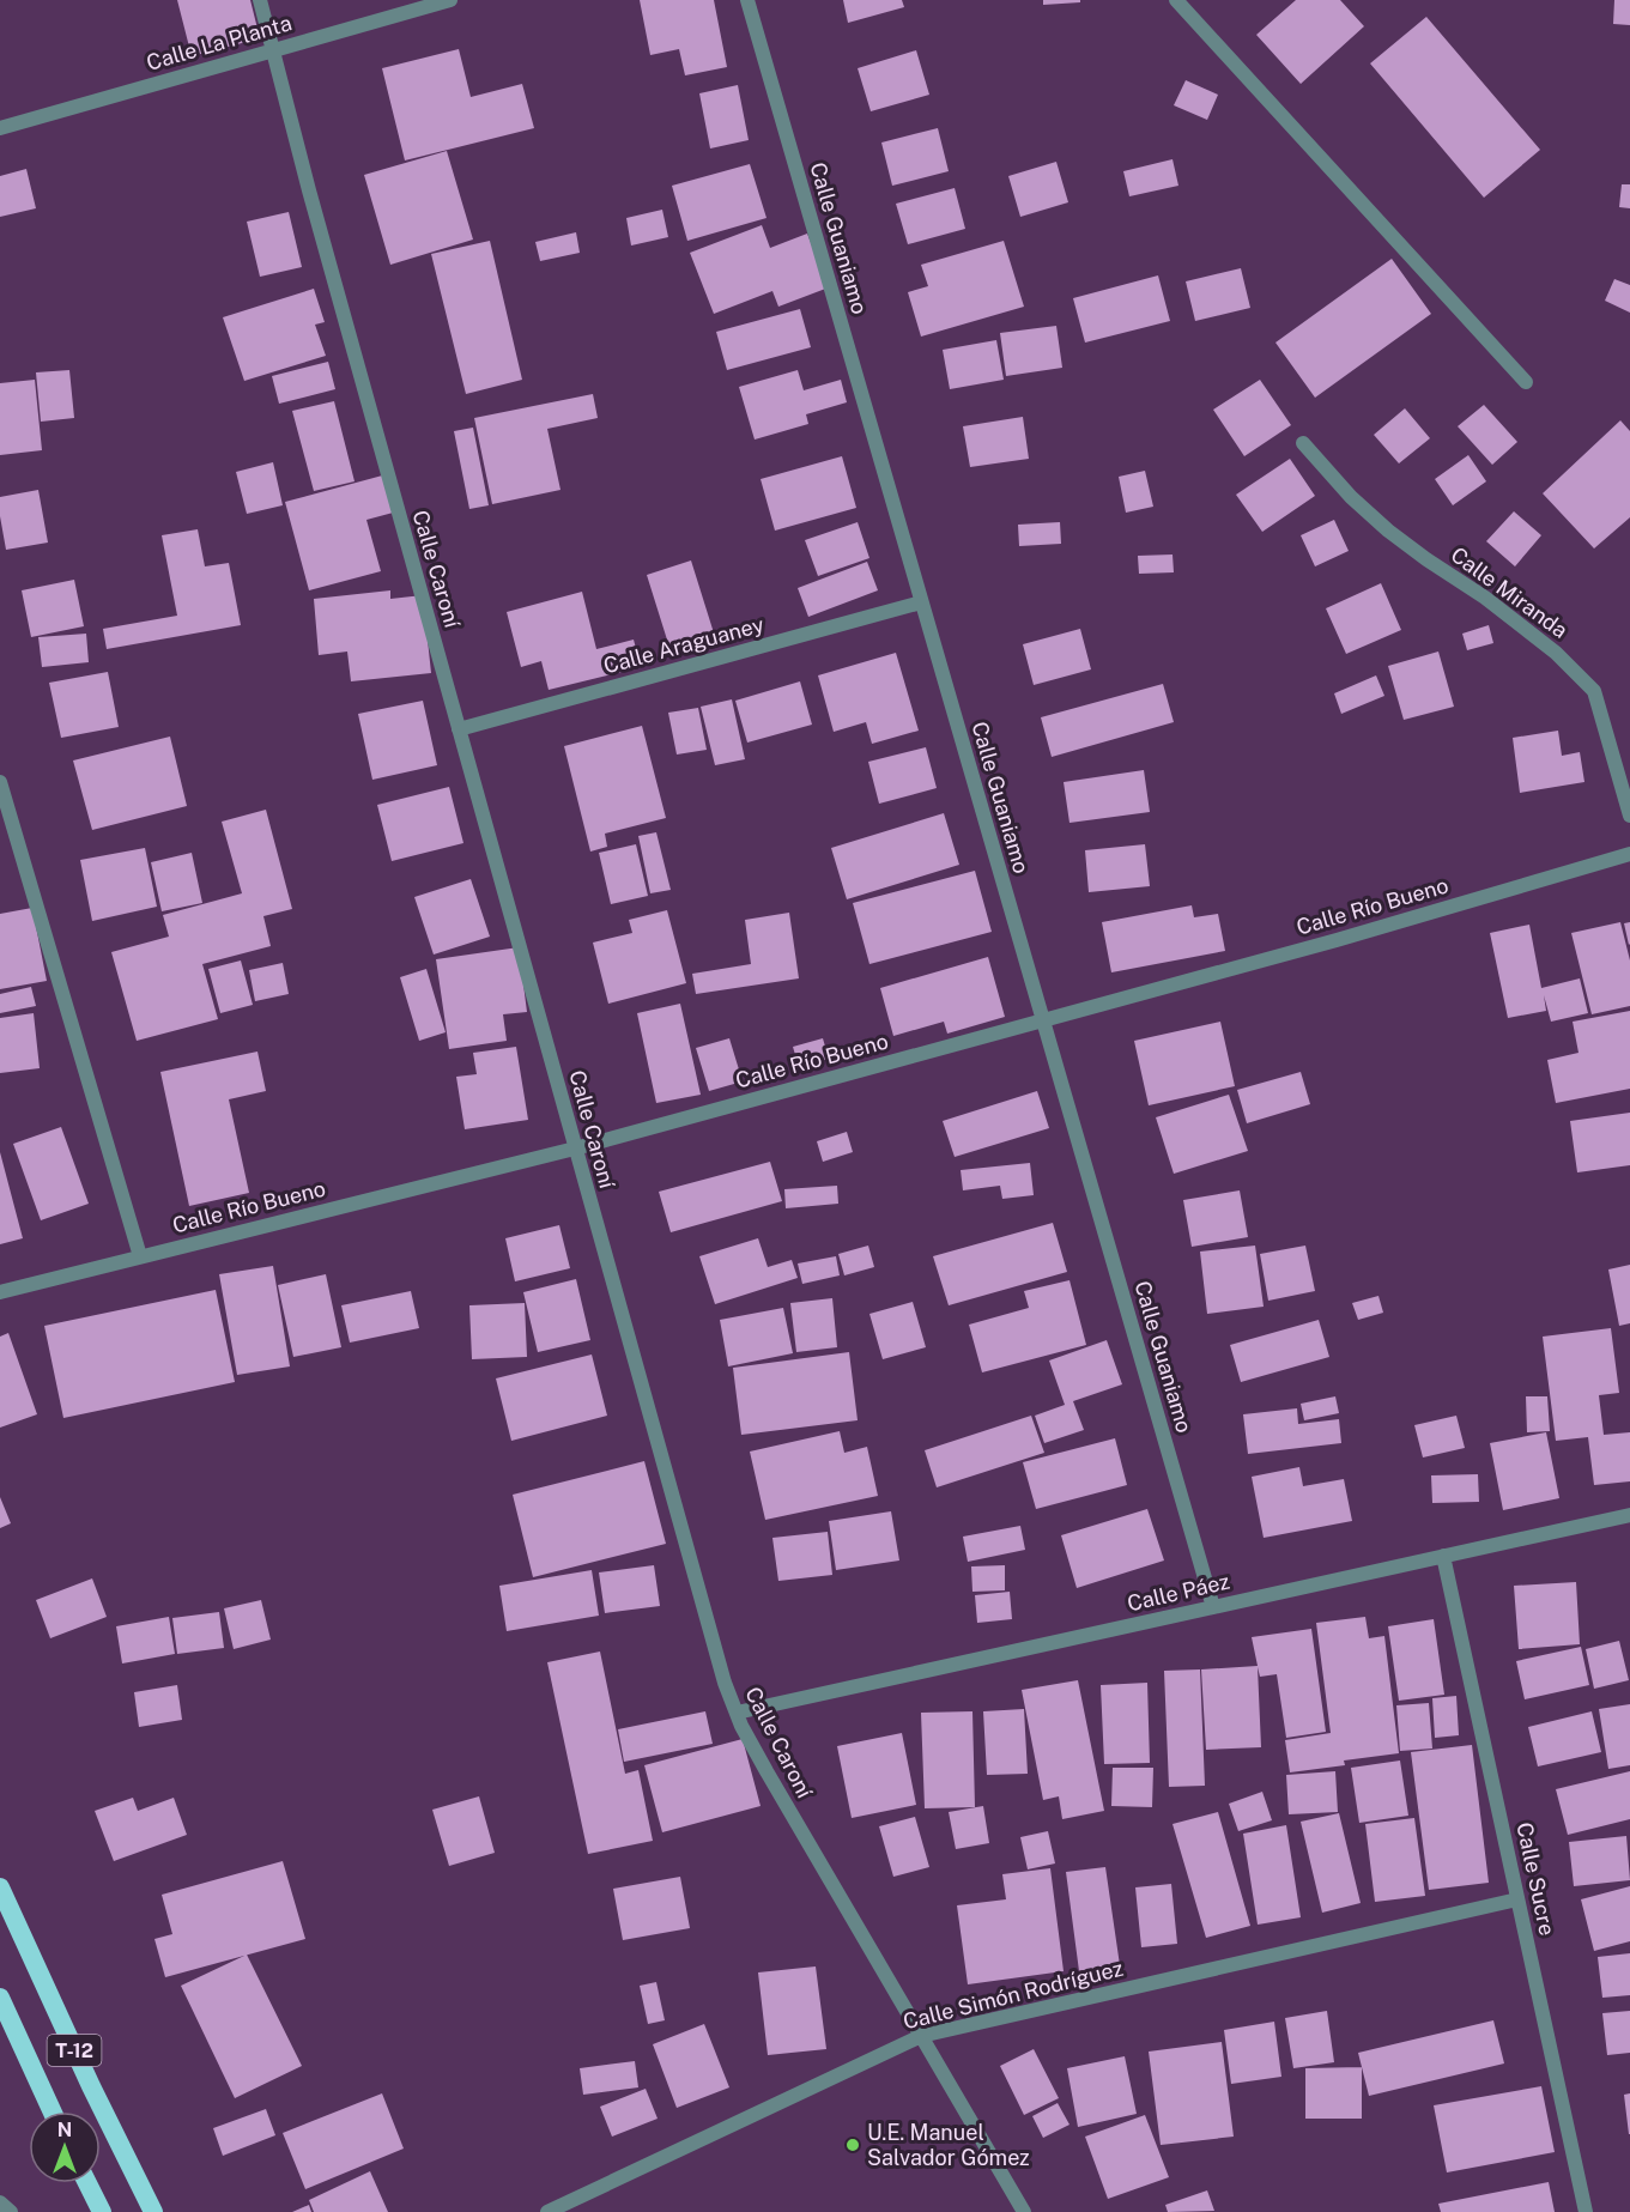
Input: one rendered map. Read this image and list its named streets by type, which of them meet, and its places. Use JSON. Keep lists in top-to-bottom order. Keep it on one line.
{"streets":{"highway":["T-12"],"street":["Calle La Planta","Calle Guaniamo","Calle Caroní","Calle Miranda","Calle Araguaney","Calle Río Bueno","Calle Páez","Calle Sucre","Calle Simón Rodríguez"]},"crossings":[["Calle La Planta","Calle Caroní"],["Calle Guaniamo","Calle Araguaney"],["Calle Guaniamo","Calle Río Bueno"],["Calle Guaniamo","Calle Páez"],["Calle Caroní","Calle Araguaney"],["Calle Caroní","Calle Río Bueno"],["Calle Caroní","Calle Páez"],["Calle Caroní","Calle Simón Rodríguez"],["Calle Páez","Calle Sucre"],["Calle Sucre","Calle Simón Rodríguez"]],"places":["U.E. Manuel Salvador Gómez"],"north":"top"}
